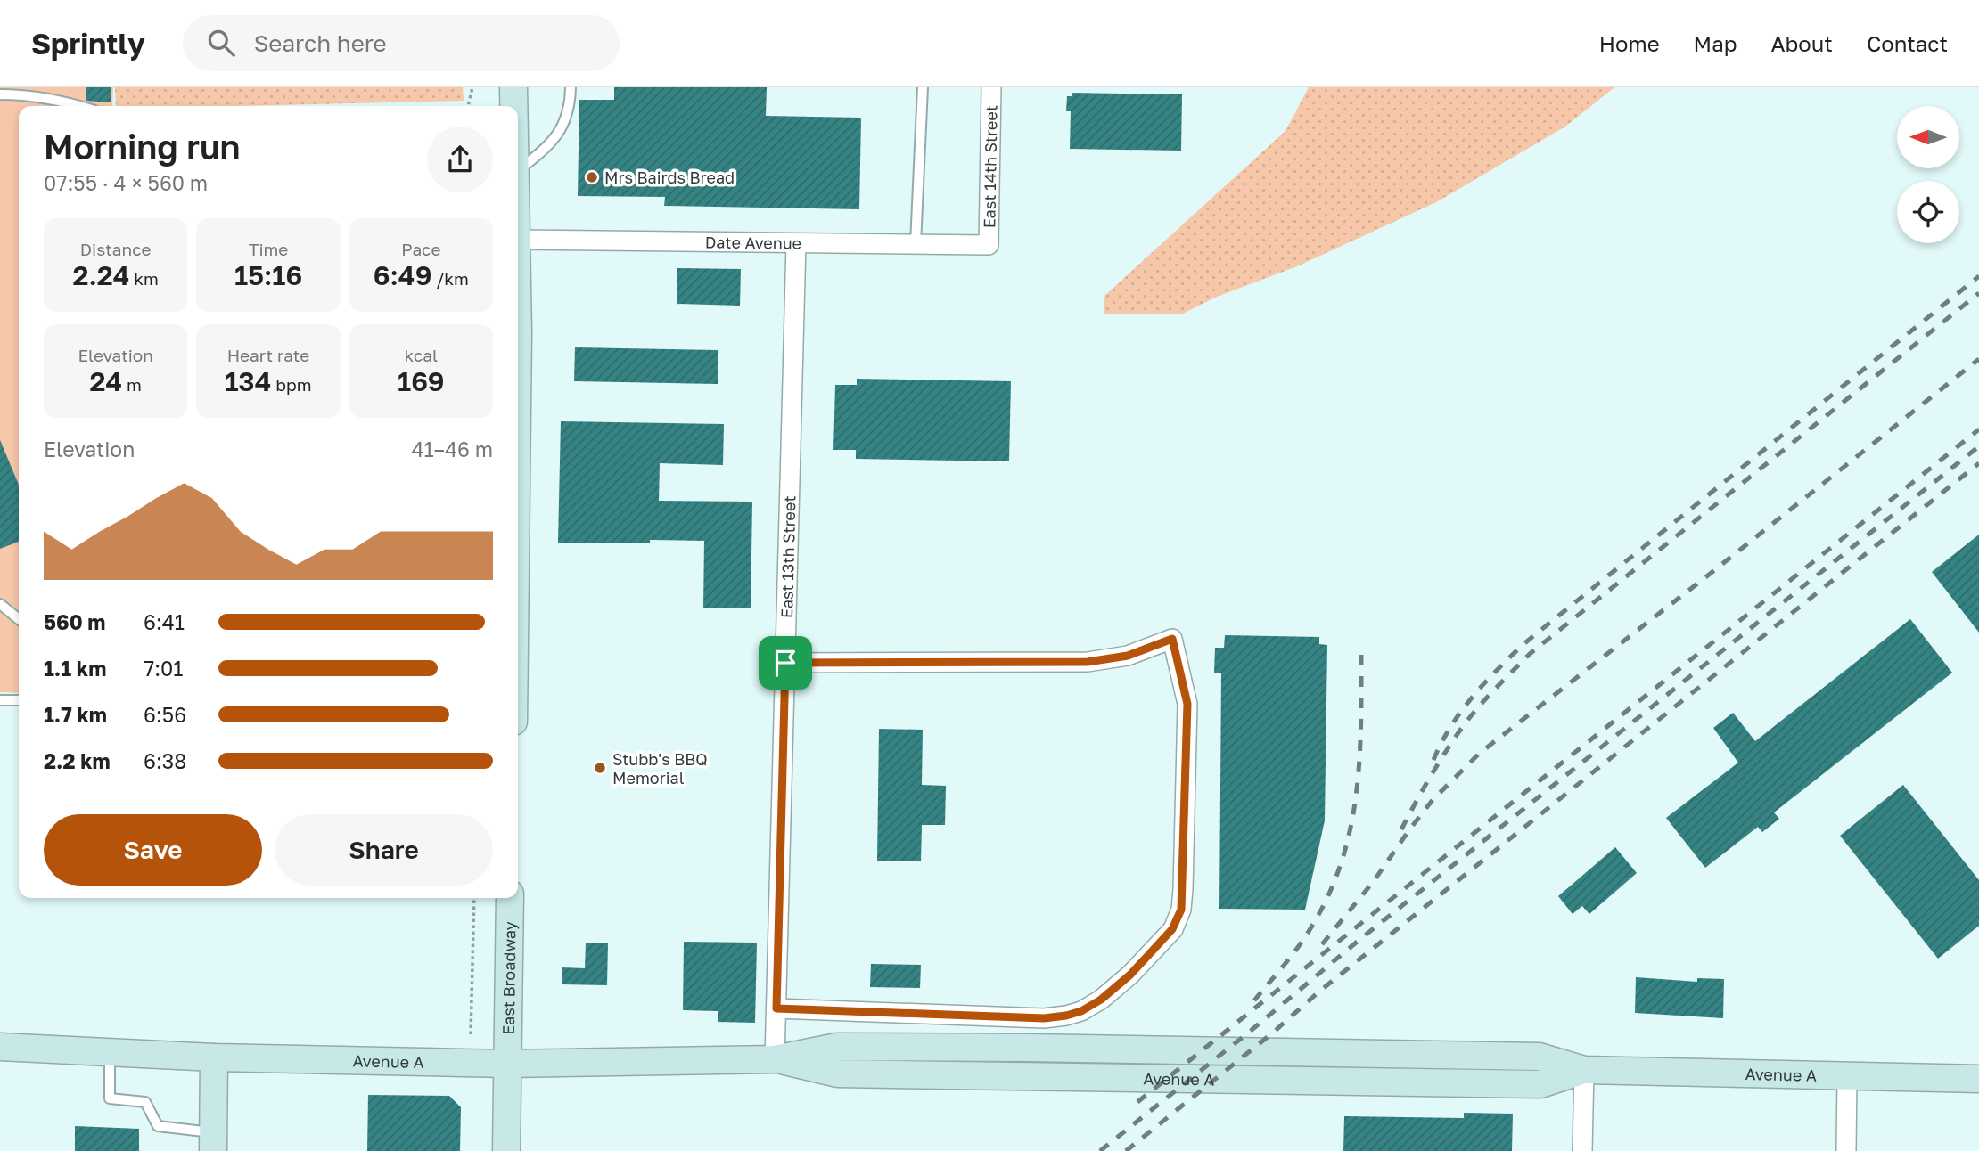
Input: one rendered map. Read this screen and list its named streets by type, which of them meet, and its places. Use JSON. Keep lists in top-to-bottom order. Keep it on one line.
{"streets":{"main road":["East Broadway","Avenue A"],"street":["East 14th Street","Date Avenue","East 13th Street"]},"crossings":[["East 14th Street","Date Avenue"],["Date Avenue","East 13th Street"],["East 13th Street","Avenue A"],["East Broadway","Avenue A"]],"places":["Mrs Bairds Bread","Stubb's BBQ Memorial"],"north":"left","page":{"header":"Sprintly","search":"Search here","nav":["Home","Map","About","Contact"],"heading":["Morning run","07:55 · 4 × 560 m"],"stats":[["Distance","2.24 km"],["Time","15:16"],["Pace","6:49 /km"],["Elevation","24 m"],["Heart rate","134 bpm"],["kcal","169"]],"chart":["Elevation","41–46 m"],"list":[{"name":"560 m","note":"6:41"},{"name":"1.1 km","note":"7:01"},{"name":"1.7 km","note":"6:56"},{"name":"2.2 km","note":"6:38"}],"buttons":["Save","Share"]}}
